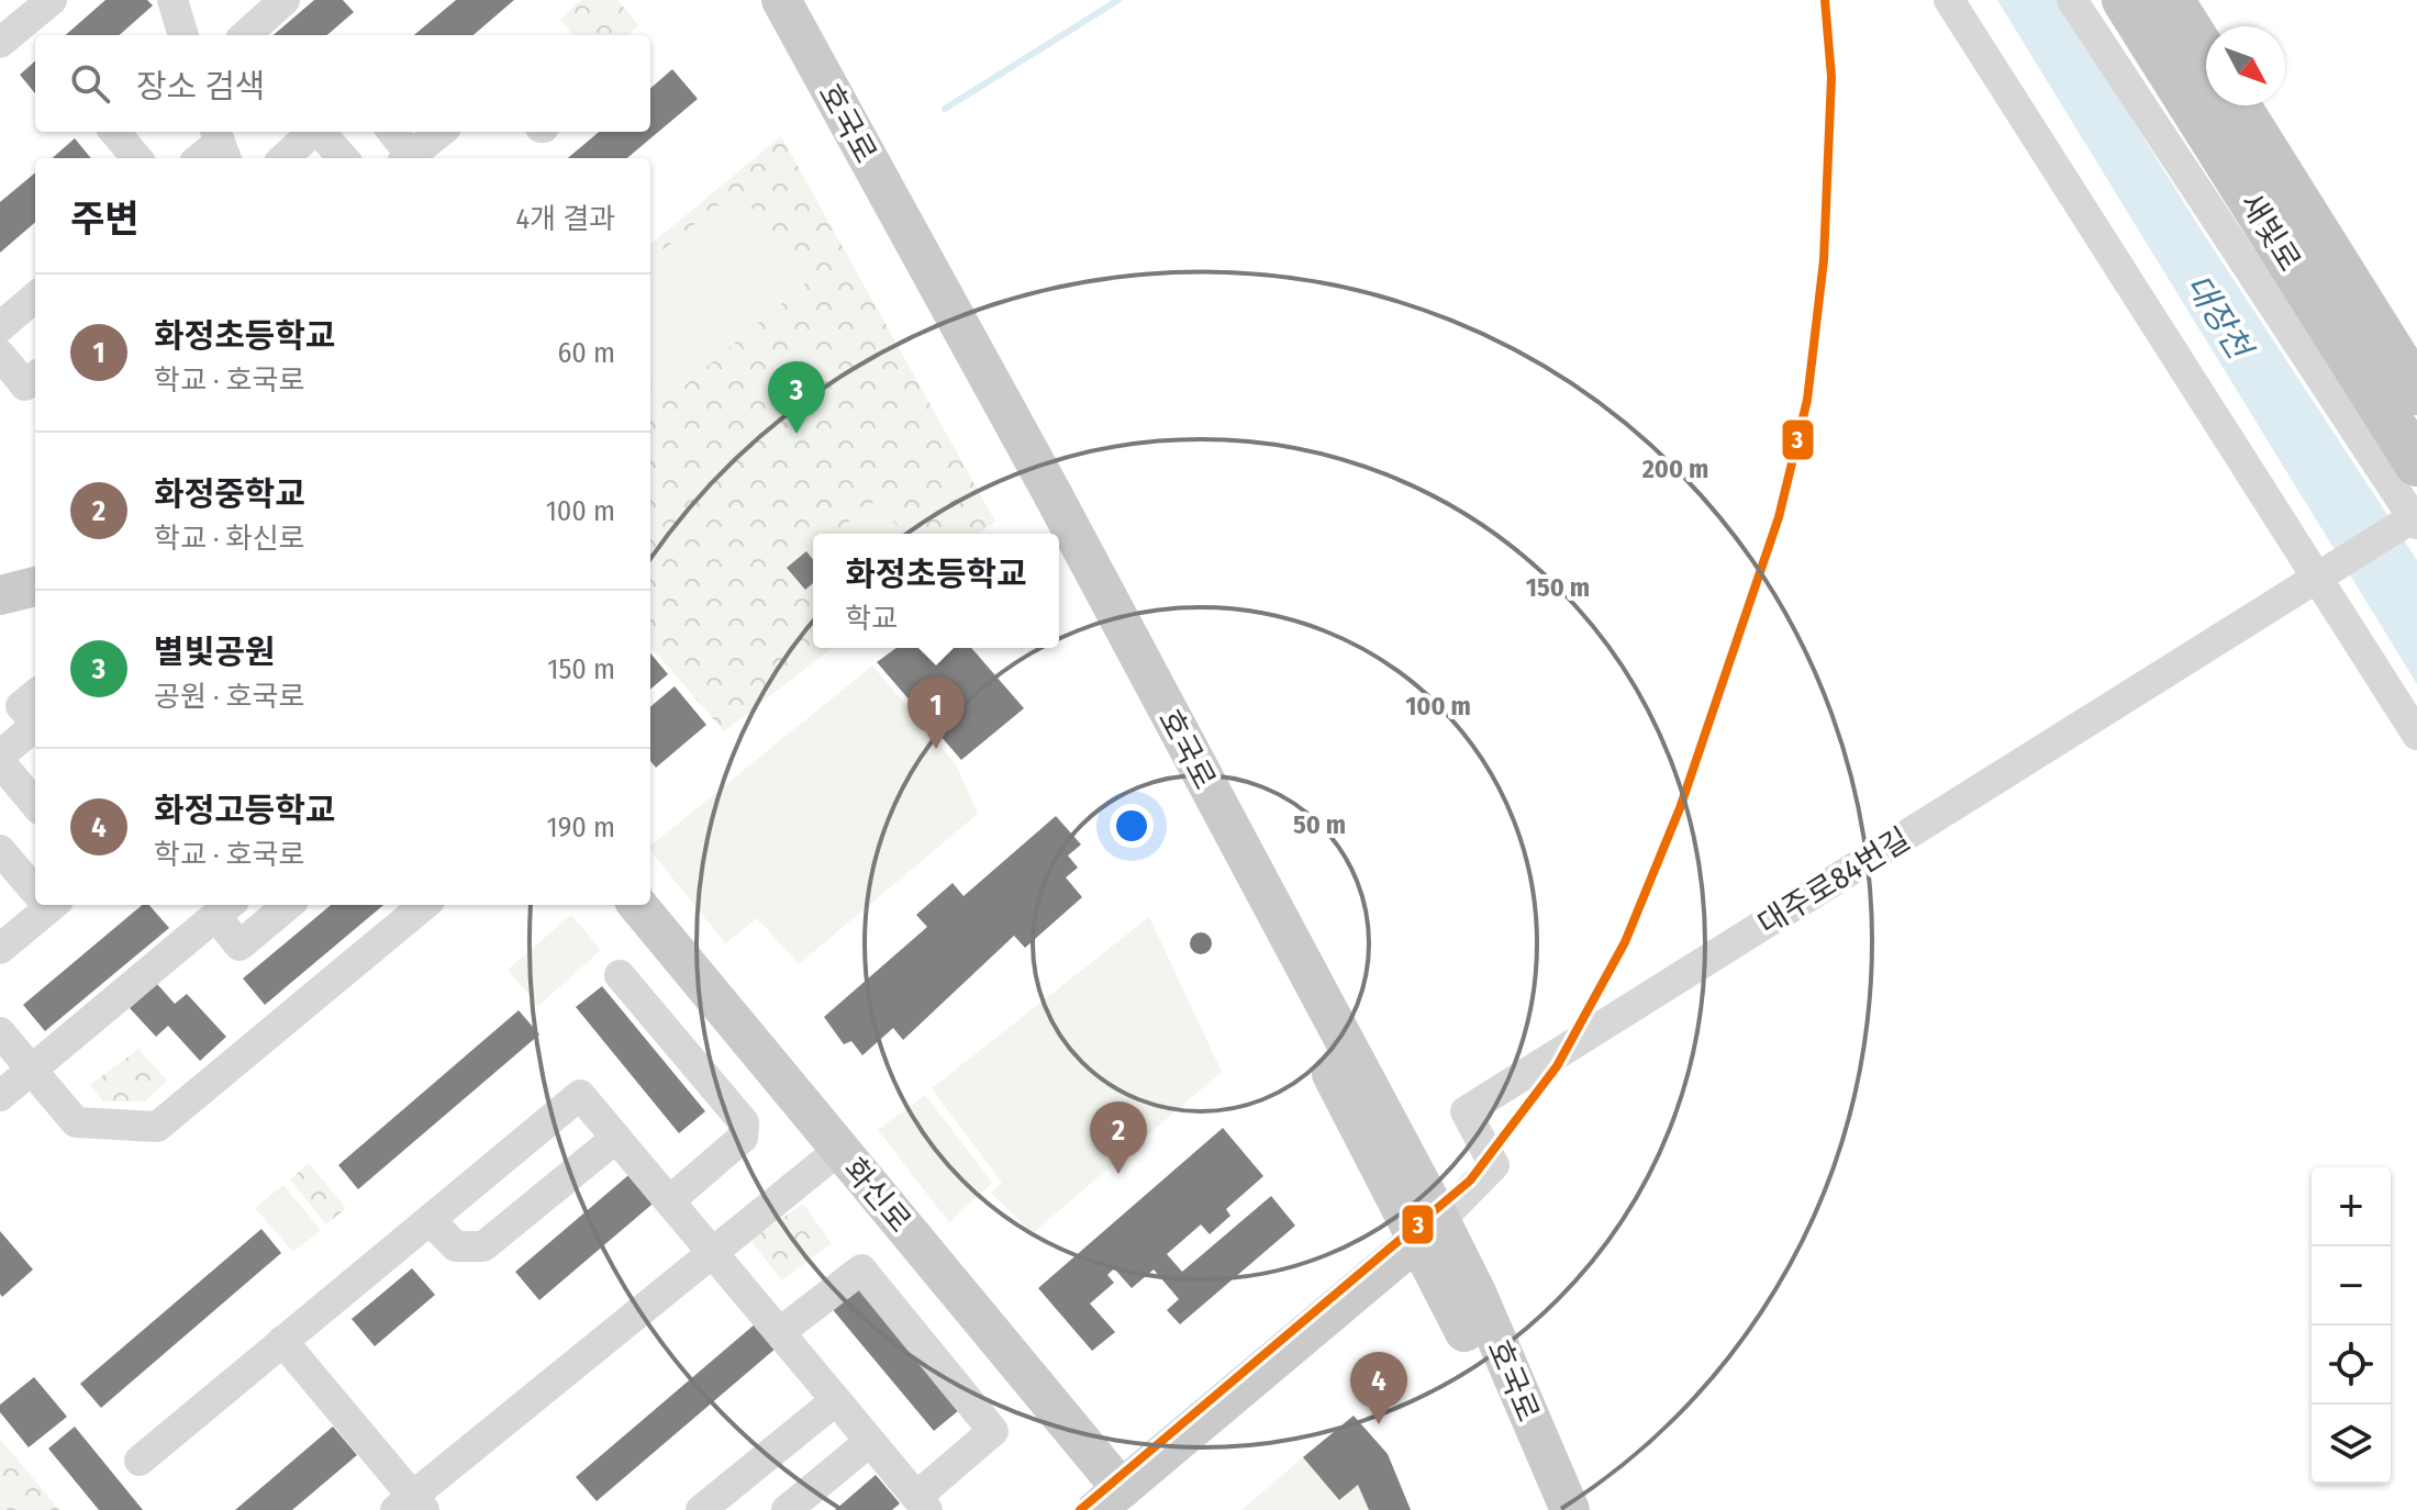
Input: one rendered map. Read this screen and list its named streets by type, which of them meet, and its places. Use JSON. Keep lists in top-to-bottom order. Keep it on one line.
{"streets":{"highway":["새빛로"],"main road":["호국로","화신로"],"street":["대주로84번길"]},"crossings":[["호국로","대주로84번길"]],"water":["대장천"],"lines":["transit line 3"],"north":"bottom right","page":{"search":"장소 검색","heading":["주변","4개 결과"],"list":[{"mark":"1","name":"화정초등학교","note":"학교 · 호국로","value":"60 m"},{"mark":"2","name":"화정중학교","note":"학교 · 화신로","value":"100 m"},{"mark":"3","name":"별빛공원","note":"공원 · 호국로","value":"150 m"},{"mark":"4","name":"화정고등학교","note":"학교 · 호국로","value":"190 m"}],"pins":["3","1","2","4"],"popup":["화정초등학교","학교"],"map_buttons":["+","−"]},"rings":["200 m","150 m","100 m","50 m"]}
